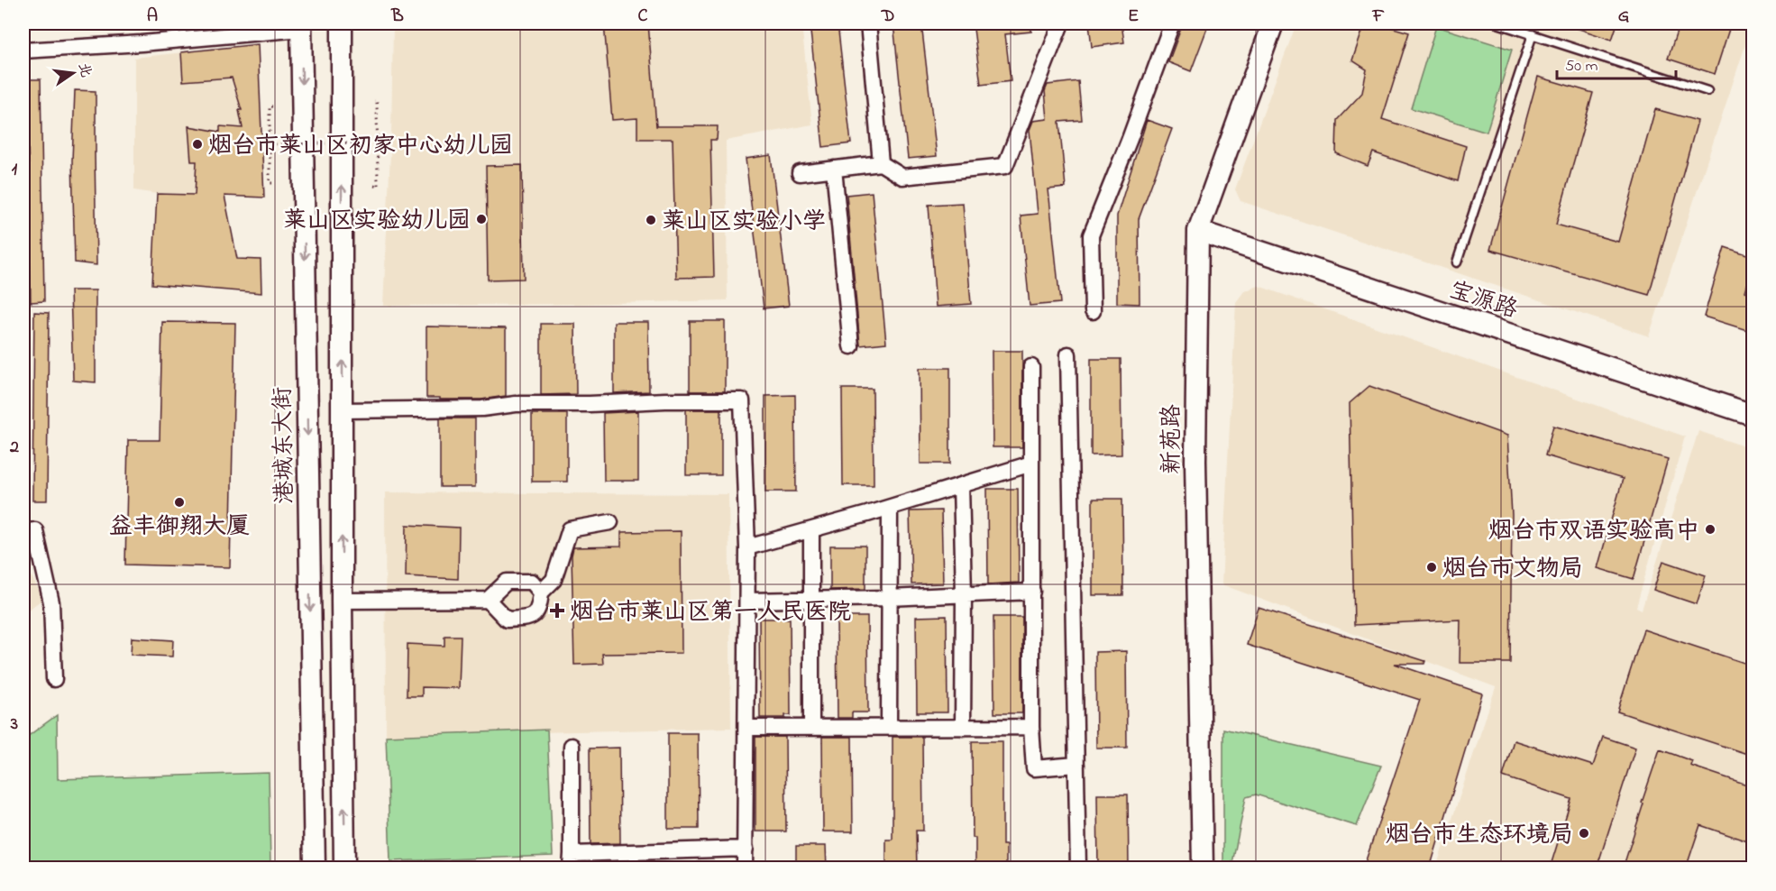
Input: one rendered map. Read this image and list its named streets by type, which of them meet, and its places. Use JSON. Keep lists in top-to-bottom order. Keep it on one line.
{"streets":{"main road":["宝源路","新苑路","港城东大街"]},"crossings":[["宝源路","新苑路"]],"places":{"other":["烟台市莱山区初家中心幼儿园","莱山区实验幼儿园","莱山区实验小学","益丰御翔大厦","烟台市双语实验高中","烟台市文物局","烟台市生态环境局"],"health":["烟台市莱山区第一人民医院"]},"scale_bar":"50 m","north":"right","grid":{"columns":["A","B","C","D","E","F","G"],"rows":["1","2","3"]}}
